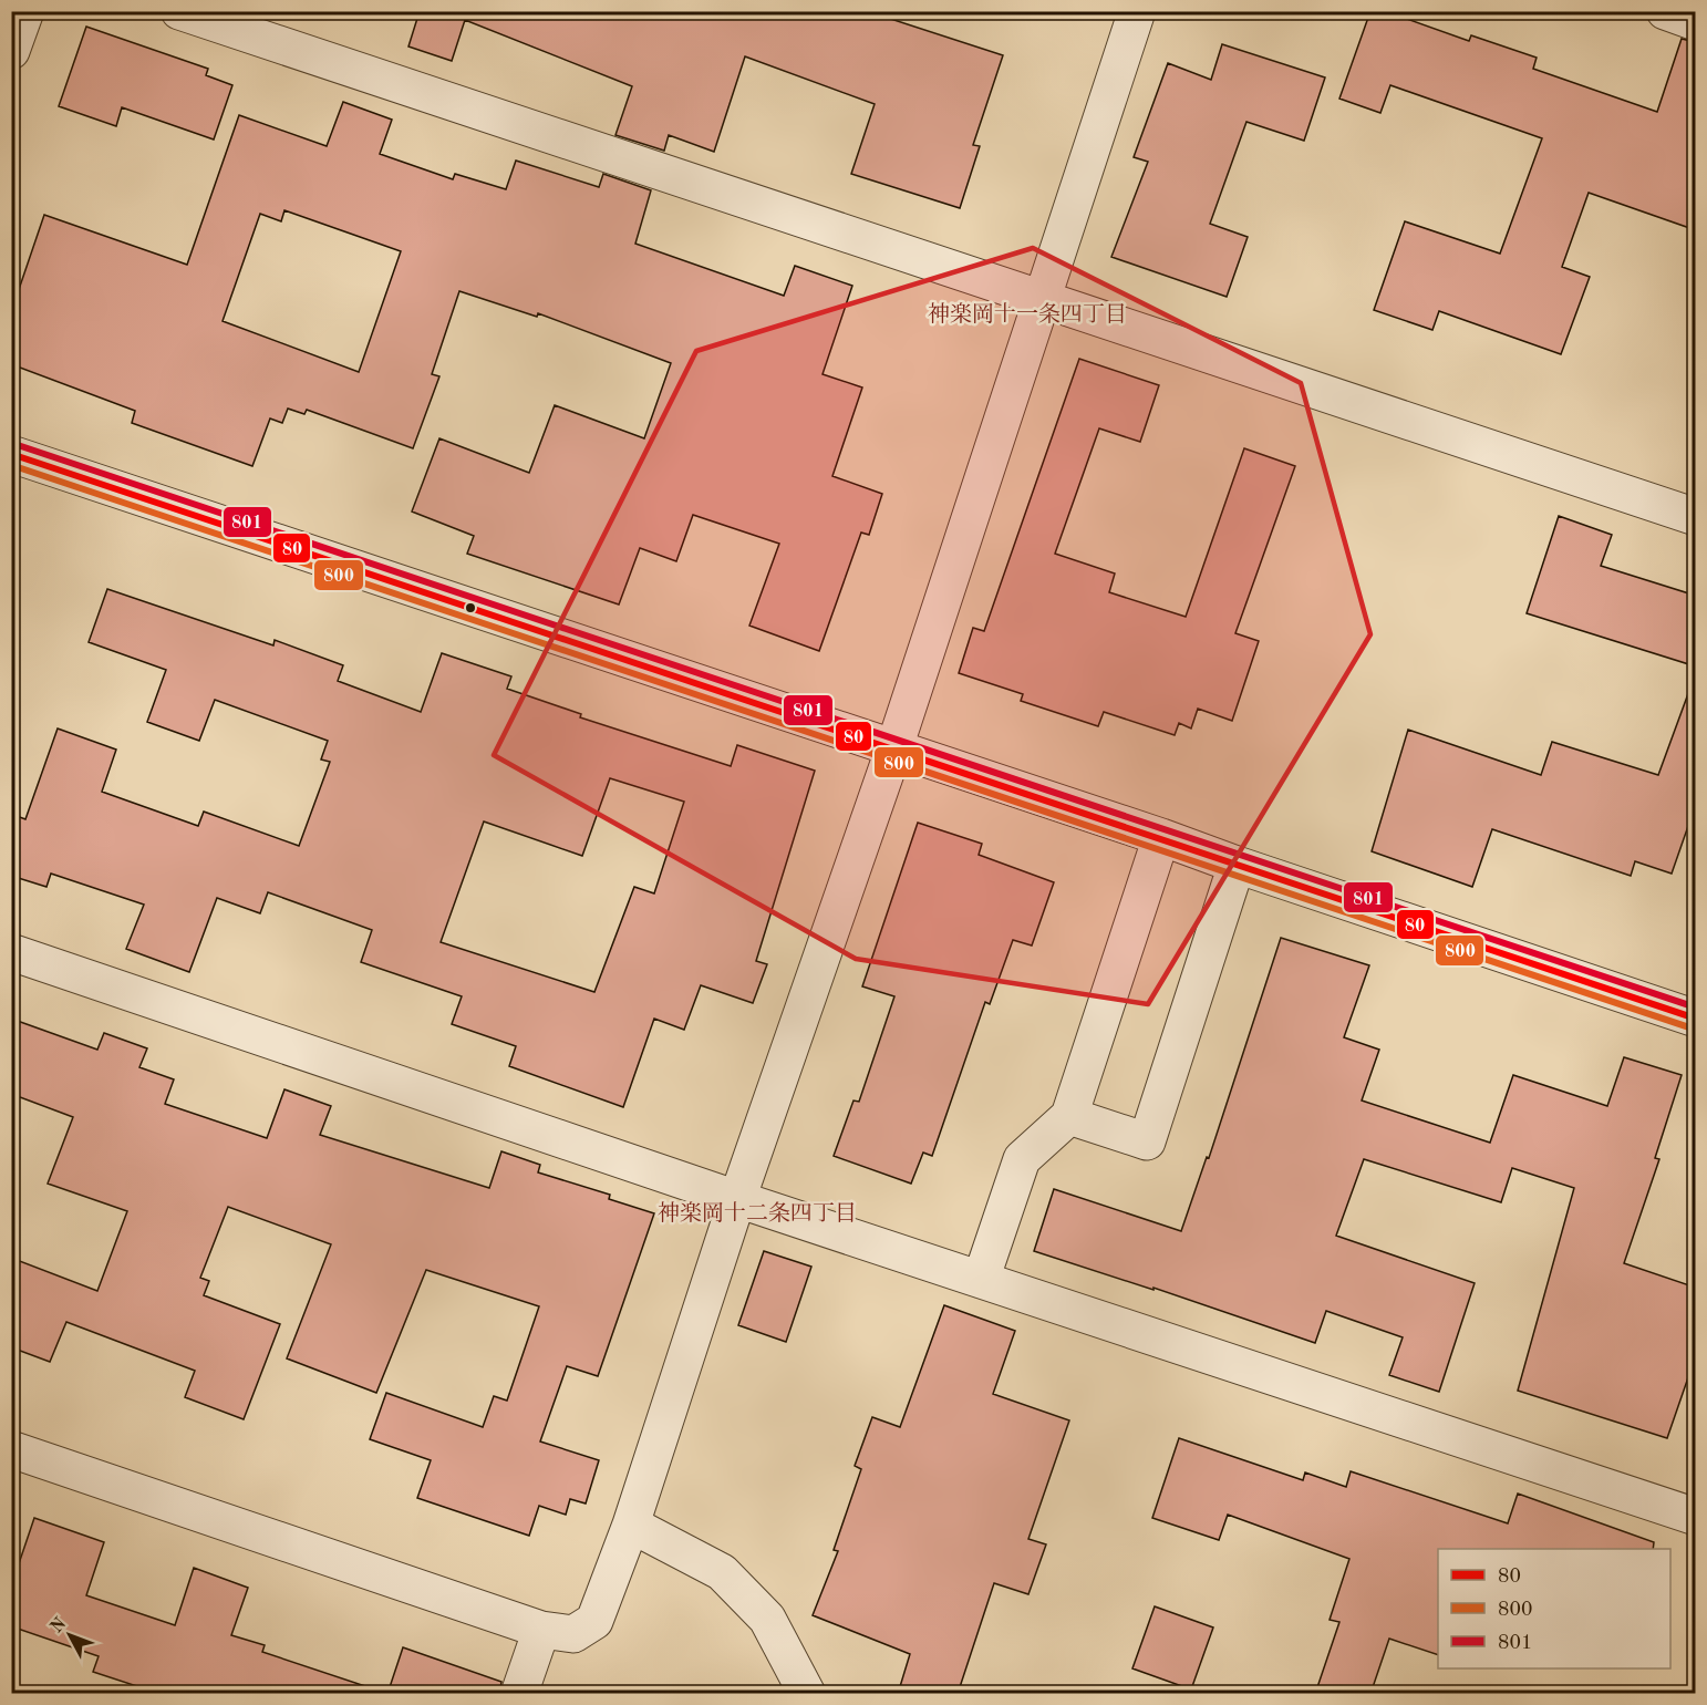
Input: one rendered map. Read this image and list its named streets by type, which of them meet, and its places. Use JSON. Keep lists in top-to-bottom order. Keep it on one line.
{"districts":["神楽岡十一条四丁目","神楽岡十二条四丁目"],"lines":["transit line 801","transit line 80","transit line 800"],"legend":["80","800","801"],"north":"top left"}
